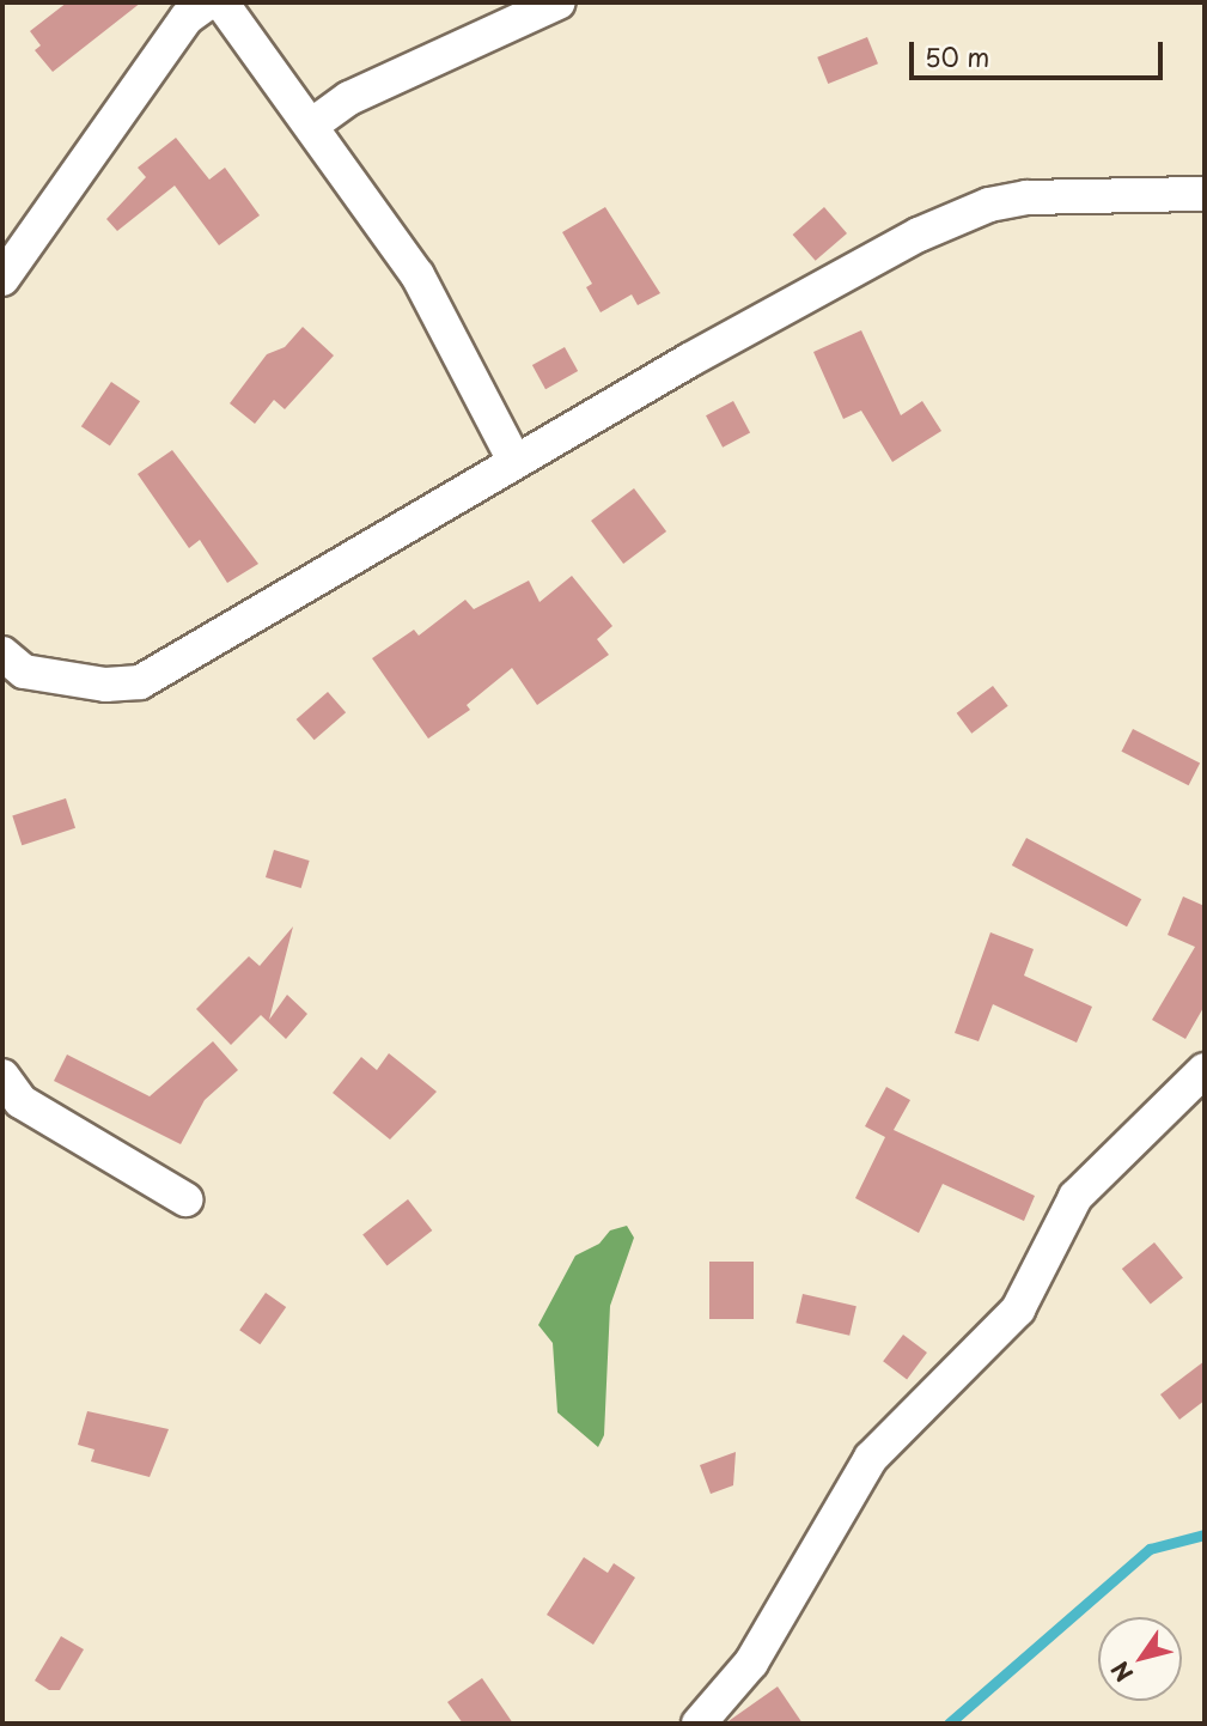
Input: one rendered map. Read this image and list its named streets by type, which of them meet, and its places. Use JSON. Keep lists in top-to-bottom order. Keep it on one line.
{"scale_bar":"50 m","north":"bottom left"}
